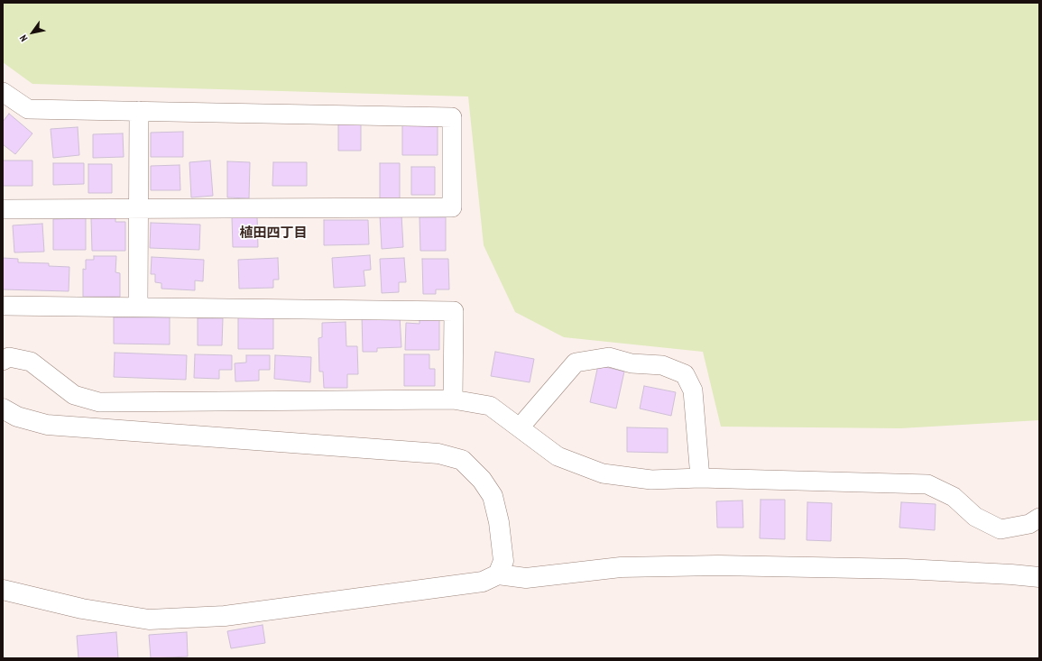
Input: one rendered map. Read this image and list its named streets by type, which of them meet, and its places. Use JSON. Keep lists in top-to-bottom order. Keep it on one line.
{"districts":["植田四丁目"],"north":"bottom left"}
